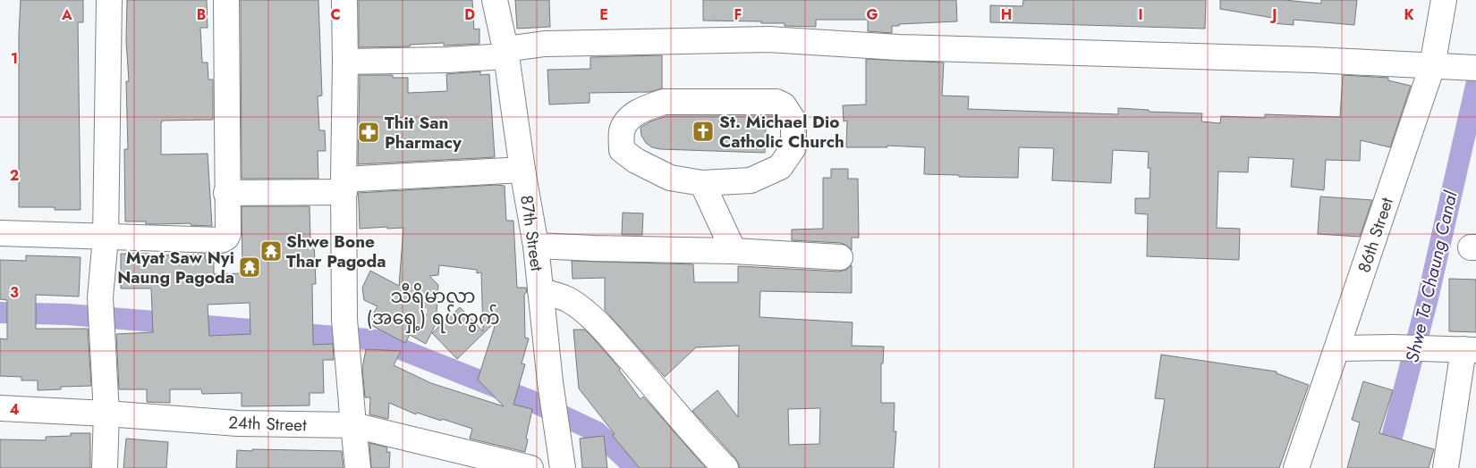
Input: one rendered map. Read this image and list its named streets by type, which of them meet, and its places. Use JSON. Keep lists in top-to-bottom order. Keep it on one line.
{"streets":{"street":["87th Street","86th Street","24th Street"]},"districts":["သီရိမာလာ (အရှေ့) ရပ်ကွက်"],"water":["Shwe Ta Chaung Canal"],"places":{"church":["St. Michael Dio Catholic Church"],"pharmacy":["Thit San Pharmacy"],"temple":["Shwe Bone Thar Pagoda","Myat Saw Nyi Naung Pagoda"]},"grid":{"columns":["A","B","C","D","E","F","G","H","I","J","K"],"rows":["1","2","3","4"]}}
